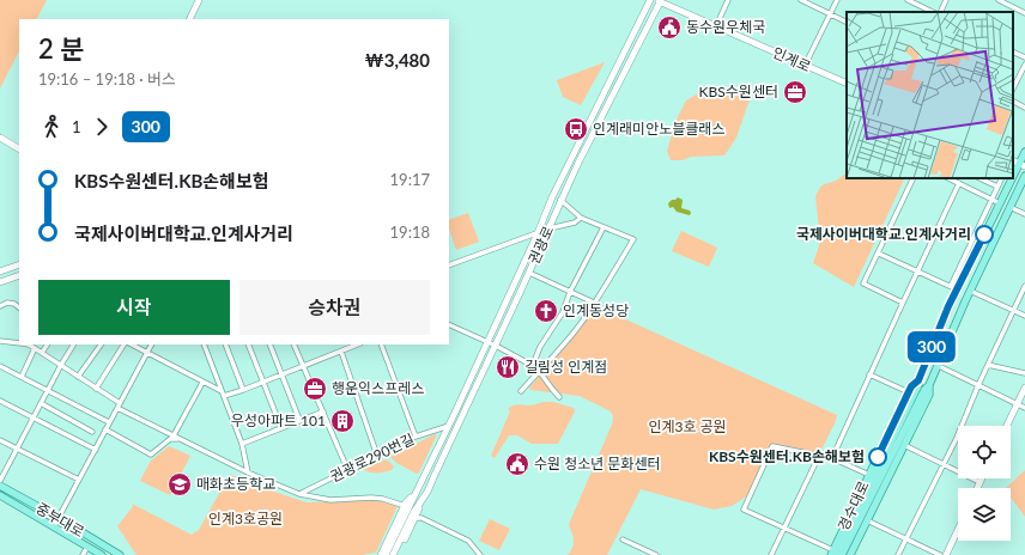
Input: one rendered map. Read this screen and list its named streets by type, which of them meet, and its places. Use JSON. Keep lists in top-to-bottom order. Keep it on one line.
{"streets":{"main road":["경수대로","중부대로"],"street":["인계로","권광로","권광로290번길"]},"crossings":[["인계로","권광로"],["권광로","권광로290번길"]],"parks":["인계3호 공원","인계3호공원"],"places":{"public building":["동수원우체국","수원 청소년 문화센터"],"office":["KBS수원센터","행운익스프레스"],"bus stop":["인계래미안노블클래스"],"other":["국제사이버대학교.인계사거리","KBS수원센터.KB손해보험"],"church":["인계동성당"],"restaurant":["길림성 인계점"],"building":["우성아파트 101"],"school or university":["매화초등학교"]},"lines":["bus line 300"],"page":{"on_map":"300","heading":["2 분","19:16 – 19:18 · 버스","₩3,480"],"legs":["1","300"],"list":[{"name":"KBS수원센터.KB손해보험","value":"19:17"},{"name":"국제사이버대학교.인계사거리","value":"19:18"}],"buttons":["시작","승차권"]}}
